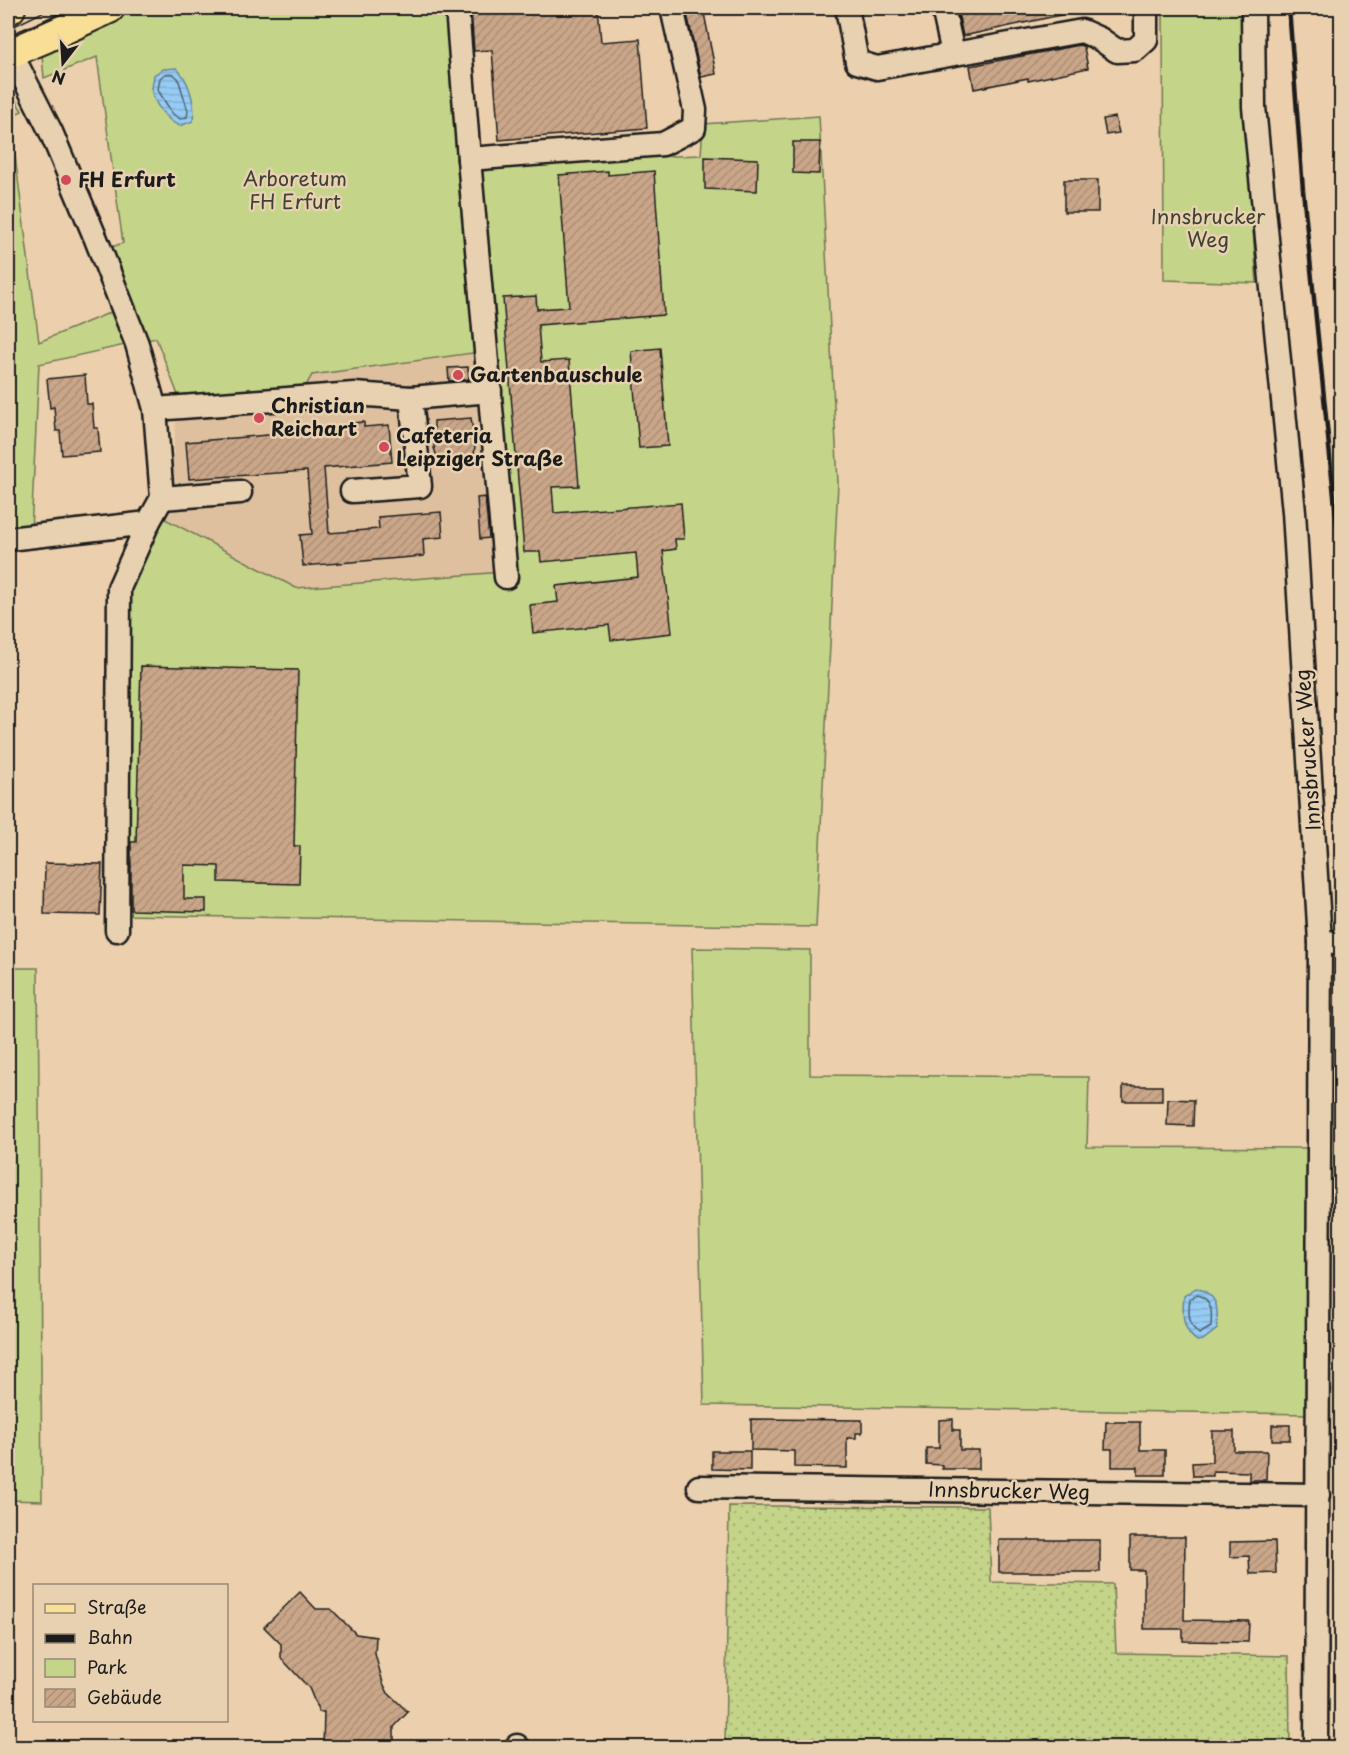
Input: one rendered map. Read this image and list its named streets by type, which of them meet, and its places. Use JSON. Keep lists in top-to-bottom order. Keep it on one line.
{"streets":{"street":["Innsbrucker Weg"]},"parks":["Arboretum FH Erfurt","Innsbrucker Weg"],"places":["FH Erfurt","Gartenbauschule","Christian Reichart","Cafeteria Leipziger Straße"],"legend":["Straße","Bahn","Park","Gebäude"],"north":"bottom"}
